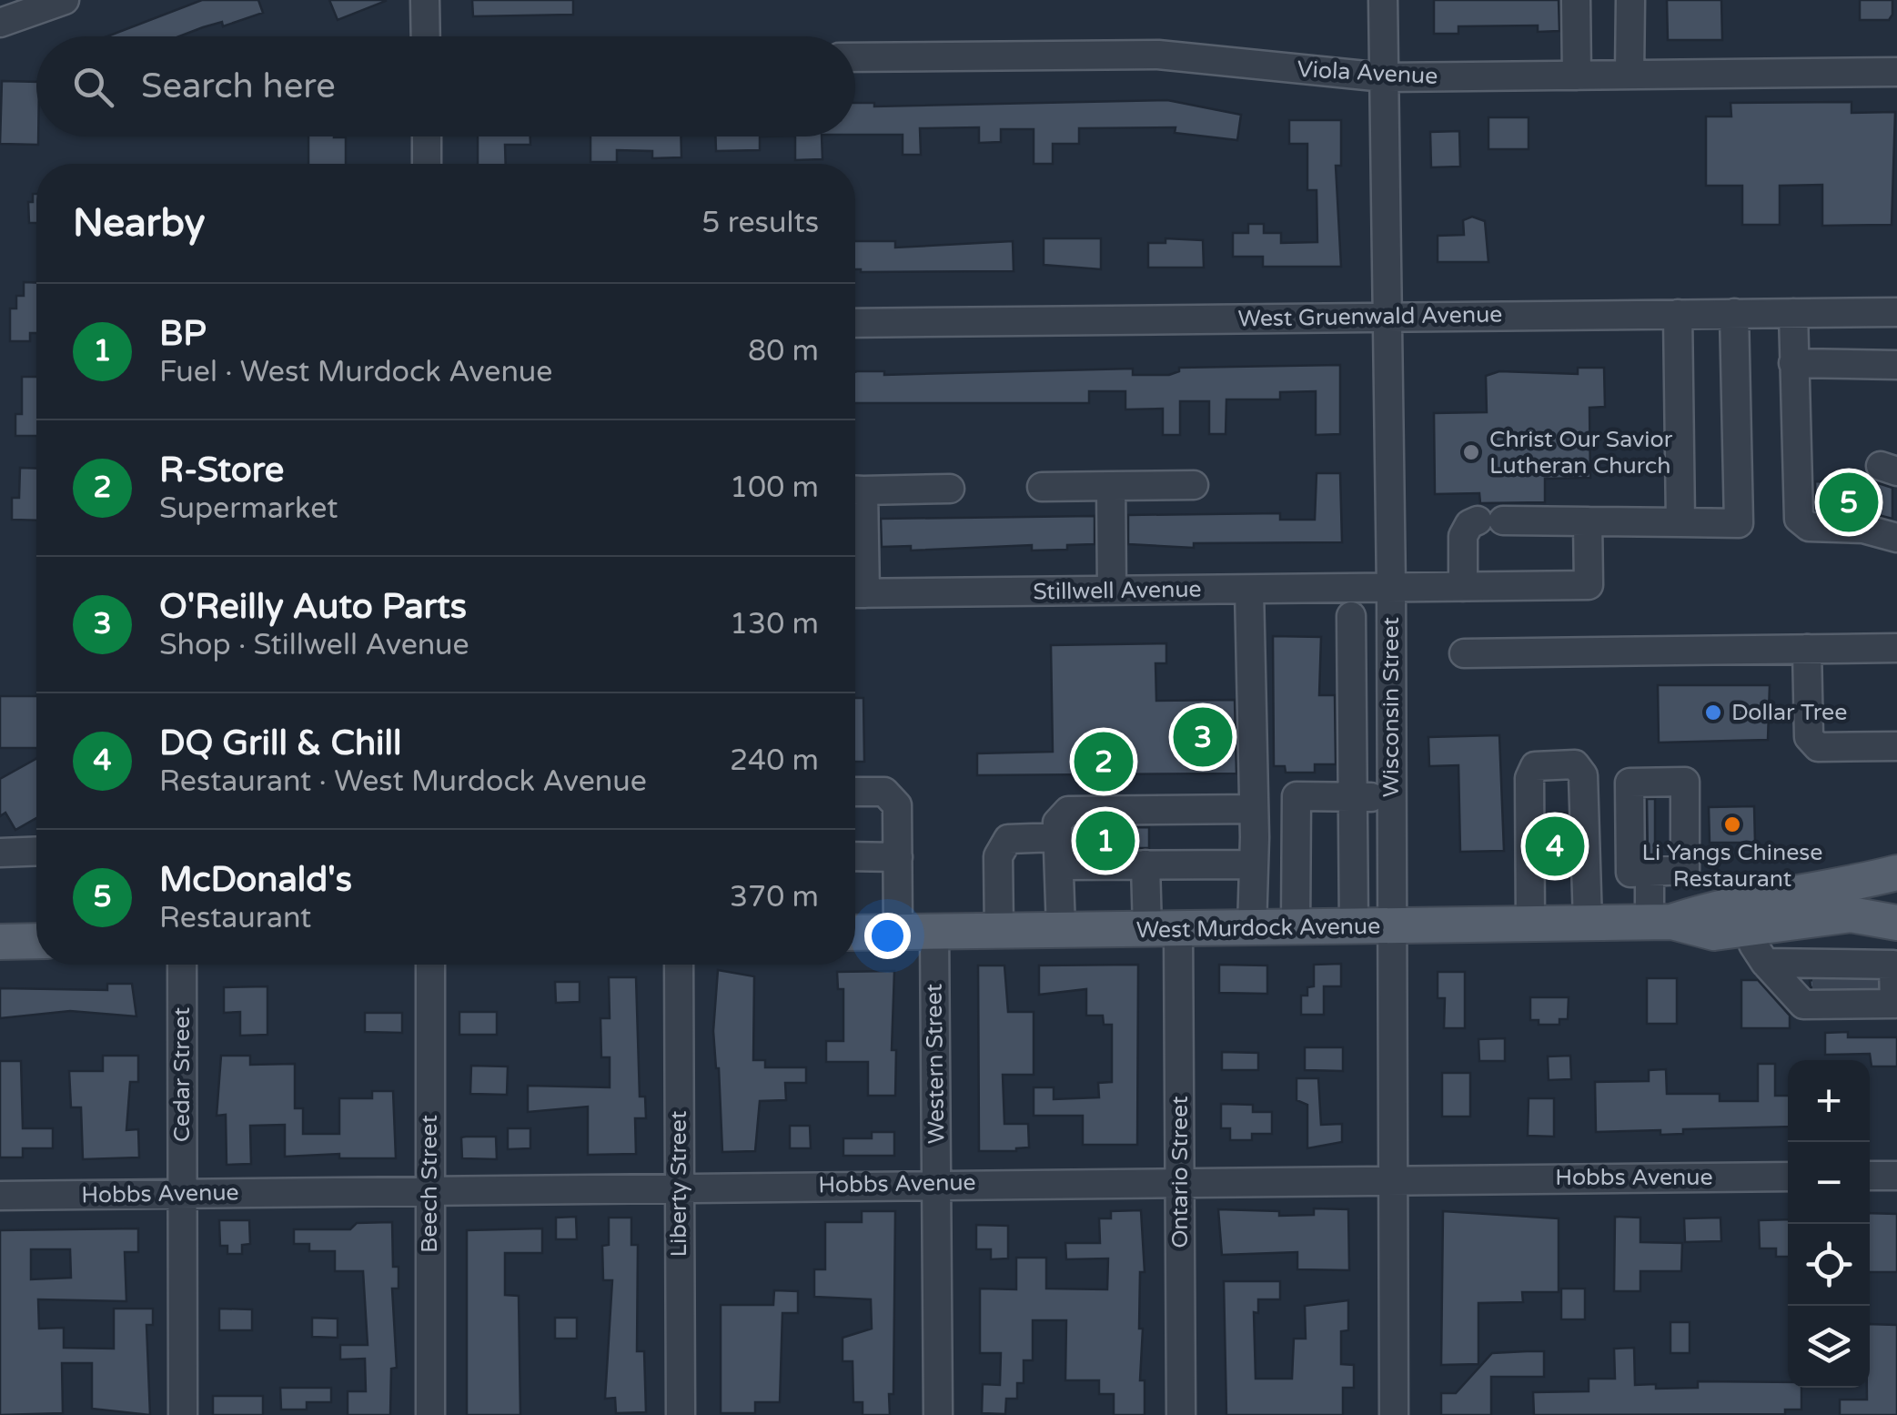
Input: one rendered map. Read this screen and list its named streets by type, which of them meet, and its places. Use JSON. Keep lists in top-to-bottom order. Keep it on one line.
{"streets":{"main road":["West Murdock Avenue"],"street":["Viola Avenue","West Gruenwald Avenue","Stillwell Avenue","Wisconsin Street","Western Street","Cedar Street","Ontario Street","Hobbs Avenue","Beech Street","Liberty Street"]},"crossings":[["Viola Avenue","Wisconsin Street"],["West Gruenwald Avenue","Wisconsin Street"],["Stillwell Avenue","Wisconsin Street"],["Wisconsin Street","West Murdock Avenue"],["Wisconsin Street","Hobbs Avenue"],["West Murdock Avenue","Western Street"],["West Murdock Avenue","Ontario Street"],["Western Street","Hobbs Avenue"],["Cedar Street","Hobbs Avenue"],["Ontario Street","Hobbs Avenue"],["Hobbs Avenue","Beech Street"],["Hobbs Avenue","Liberty Street"]],"places":["Christ Our Savior Lutheran Church","Dollar Tree","Li Yangs Chinese Restaurant"],"page":{"search":"Search here","heading":["Nearby","5 results"],"list":[{"mark":"1","name":"BP","note":"Fuel · West Murdock Avenue","value":"80 m"},{"mark":"2","name":"R-Store","note":"Supermarket","value":"100 m"},{"mark":"3","name":"O'Reilly Auto Parts","note":"Shop · Stillwell Avenue","value":"130 m"},{"mark":"4","name":"DQ Grill & Chill","note":"Restaurant · West Murdock Avenue","value":"240 m"},{"mark":"5","name":"McDonald's","note":"Restaurant","value":"370 m"}],"pins":["5","3","2","1","4"],"map_buttons":["+","−"]}}
